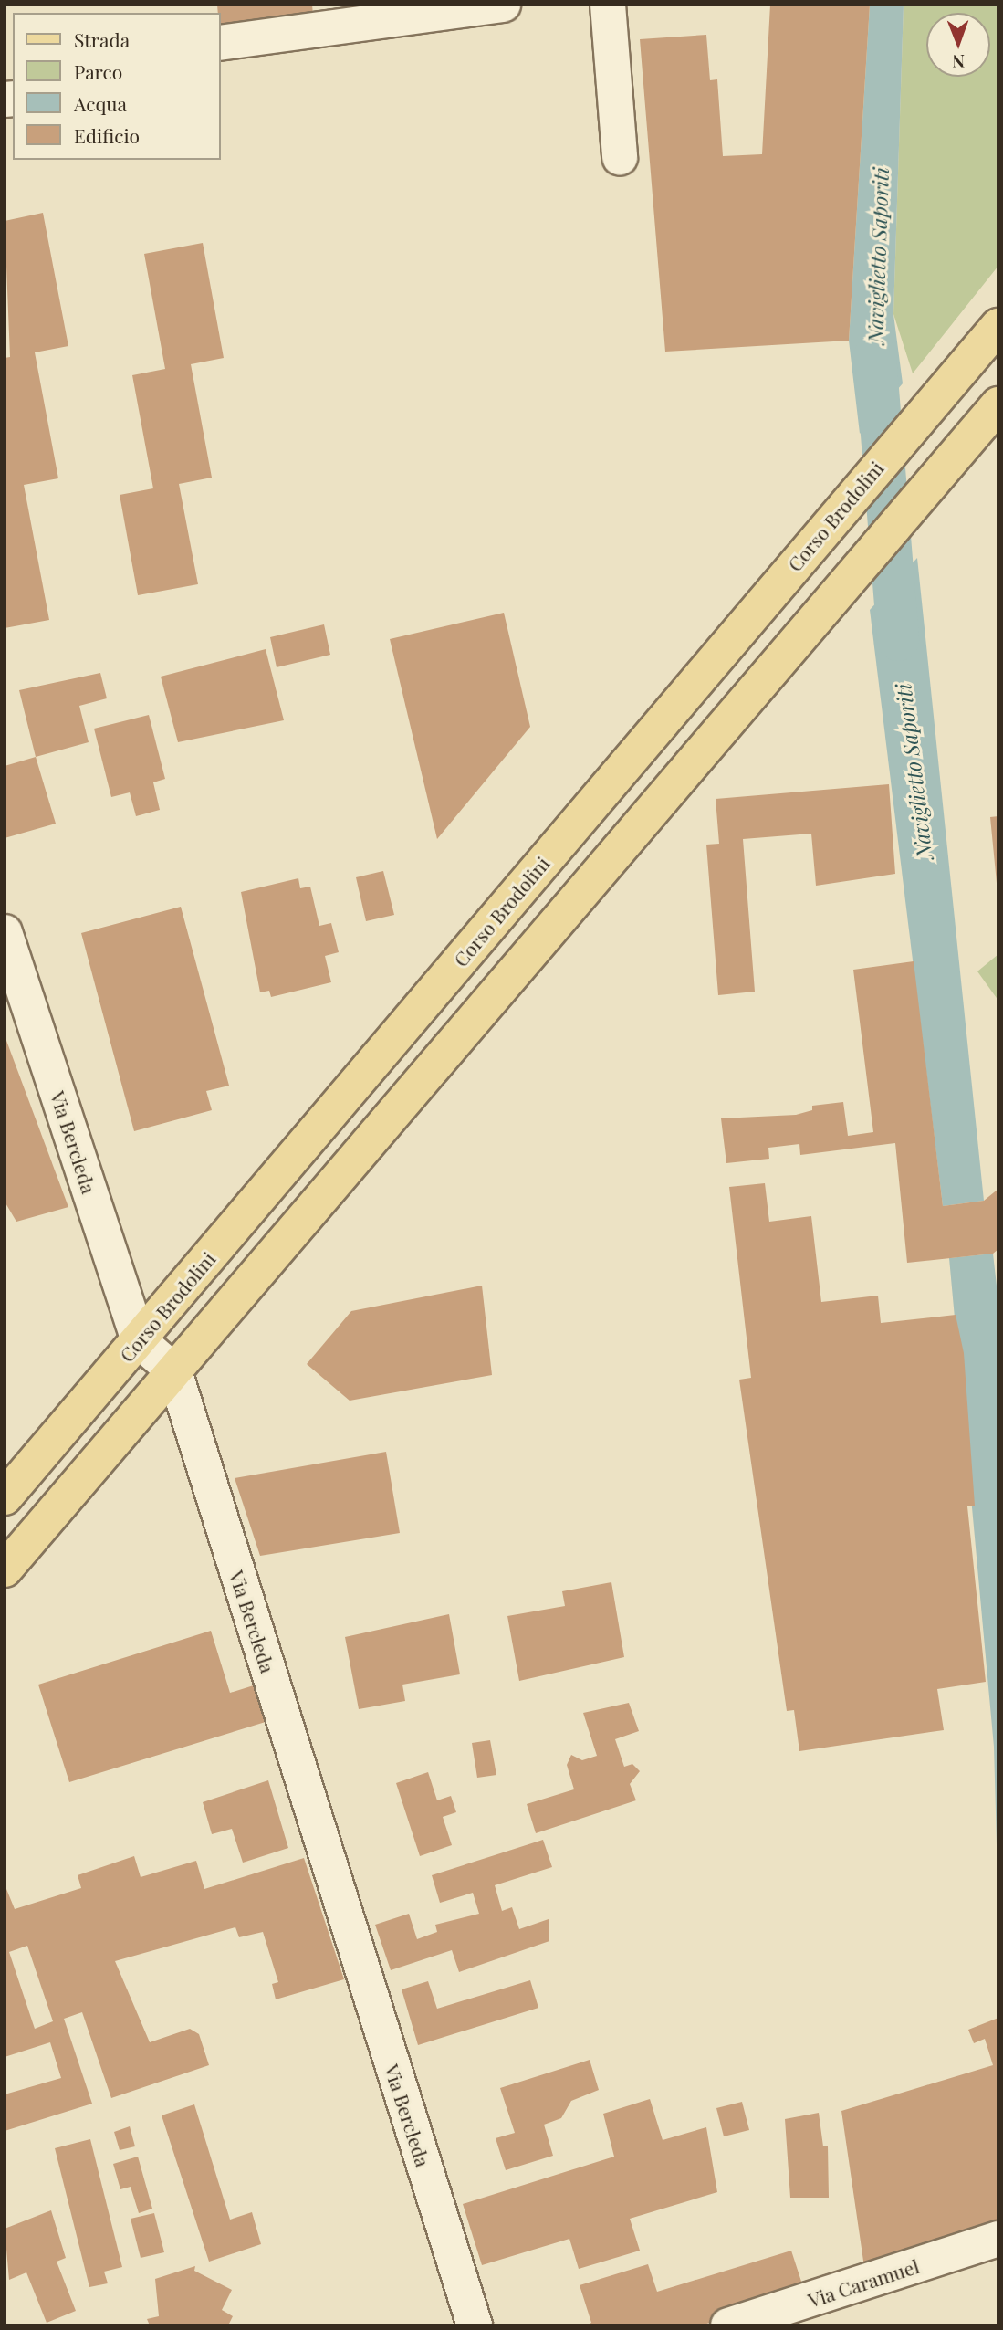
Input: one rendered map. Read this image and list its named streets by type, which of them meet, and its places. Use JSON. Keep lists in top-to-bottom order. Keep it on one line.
{"streets":{"main road":["Corso Brodolini"],"street":["Via Bercleda","Via Caramuel"]},"crossings":[["Corso Brodolini","Via Bercleda"]],"water":["Naviglietto Saporiti"],"legend":["Strada","Parco","Acqua","Edificio"],"north":"bottom"}
